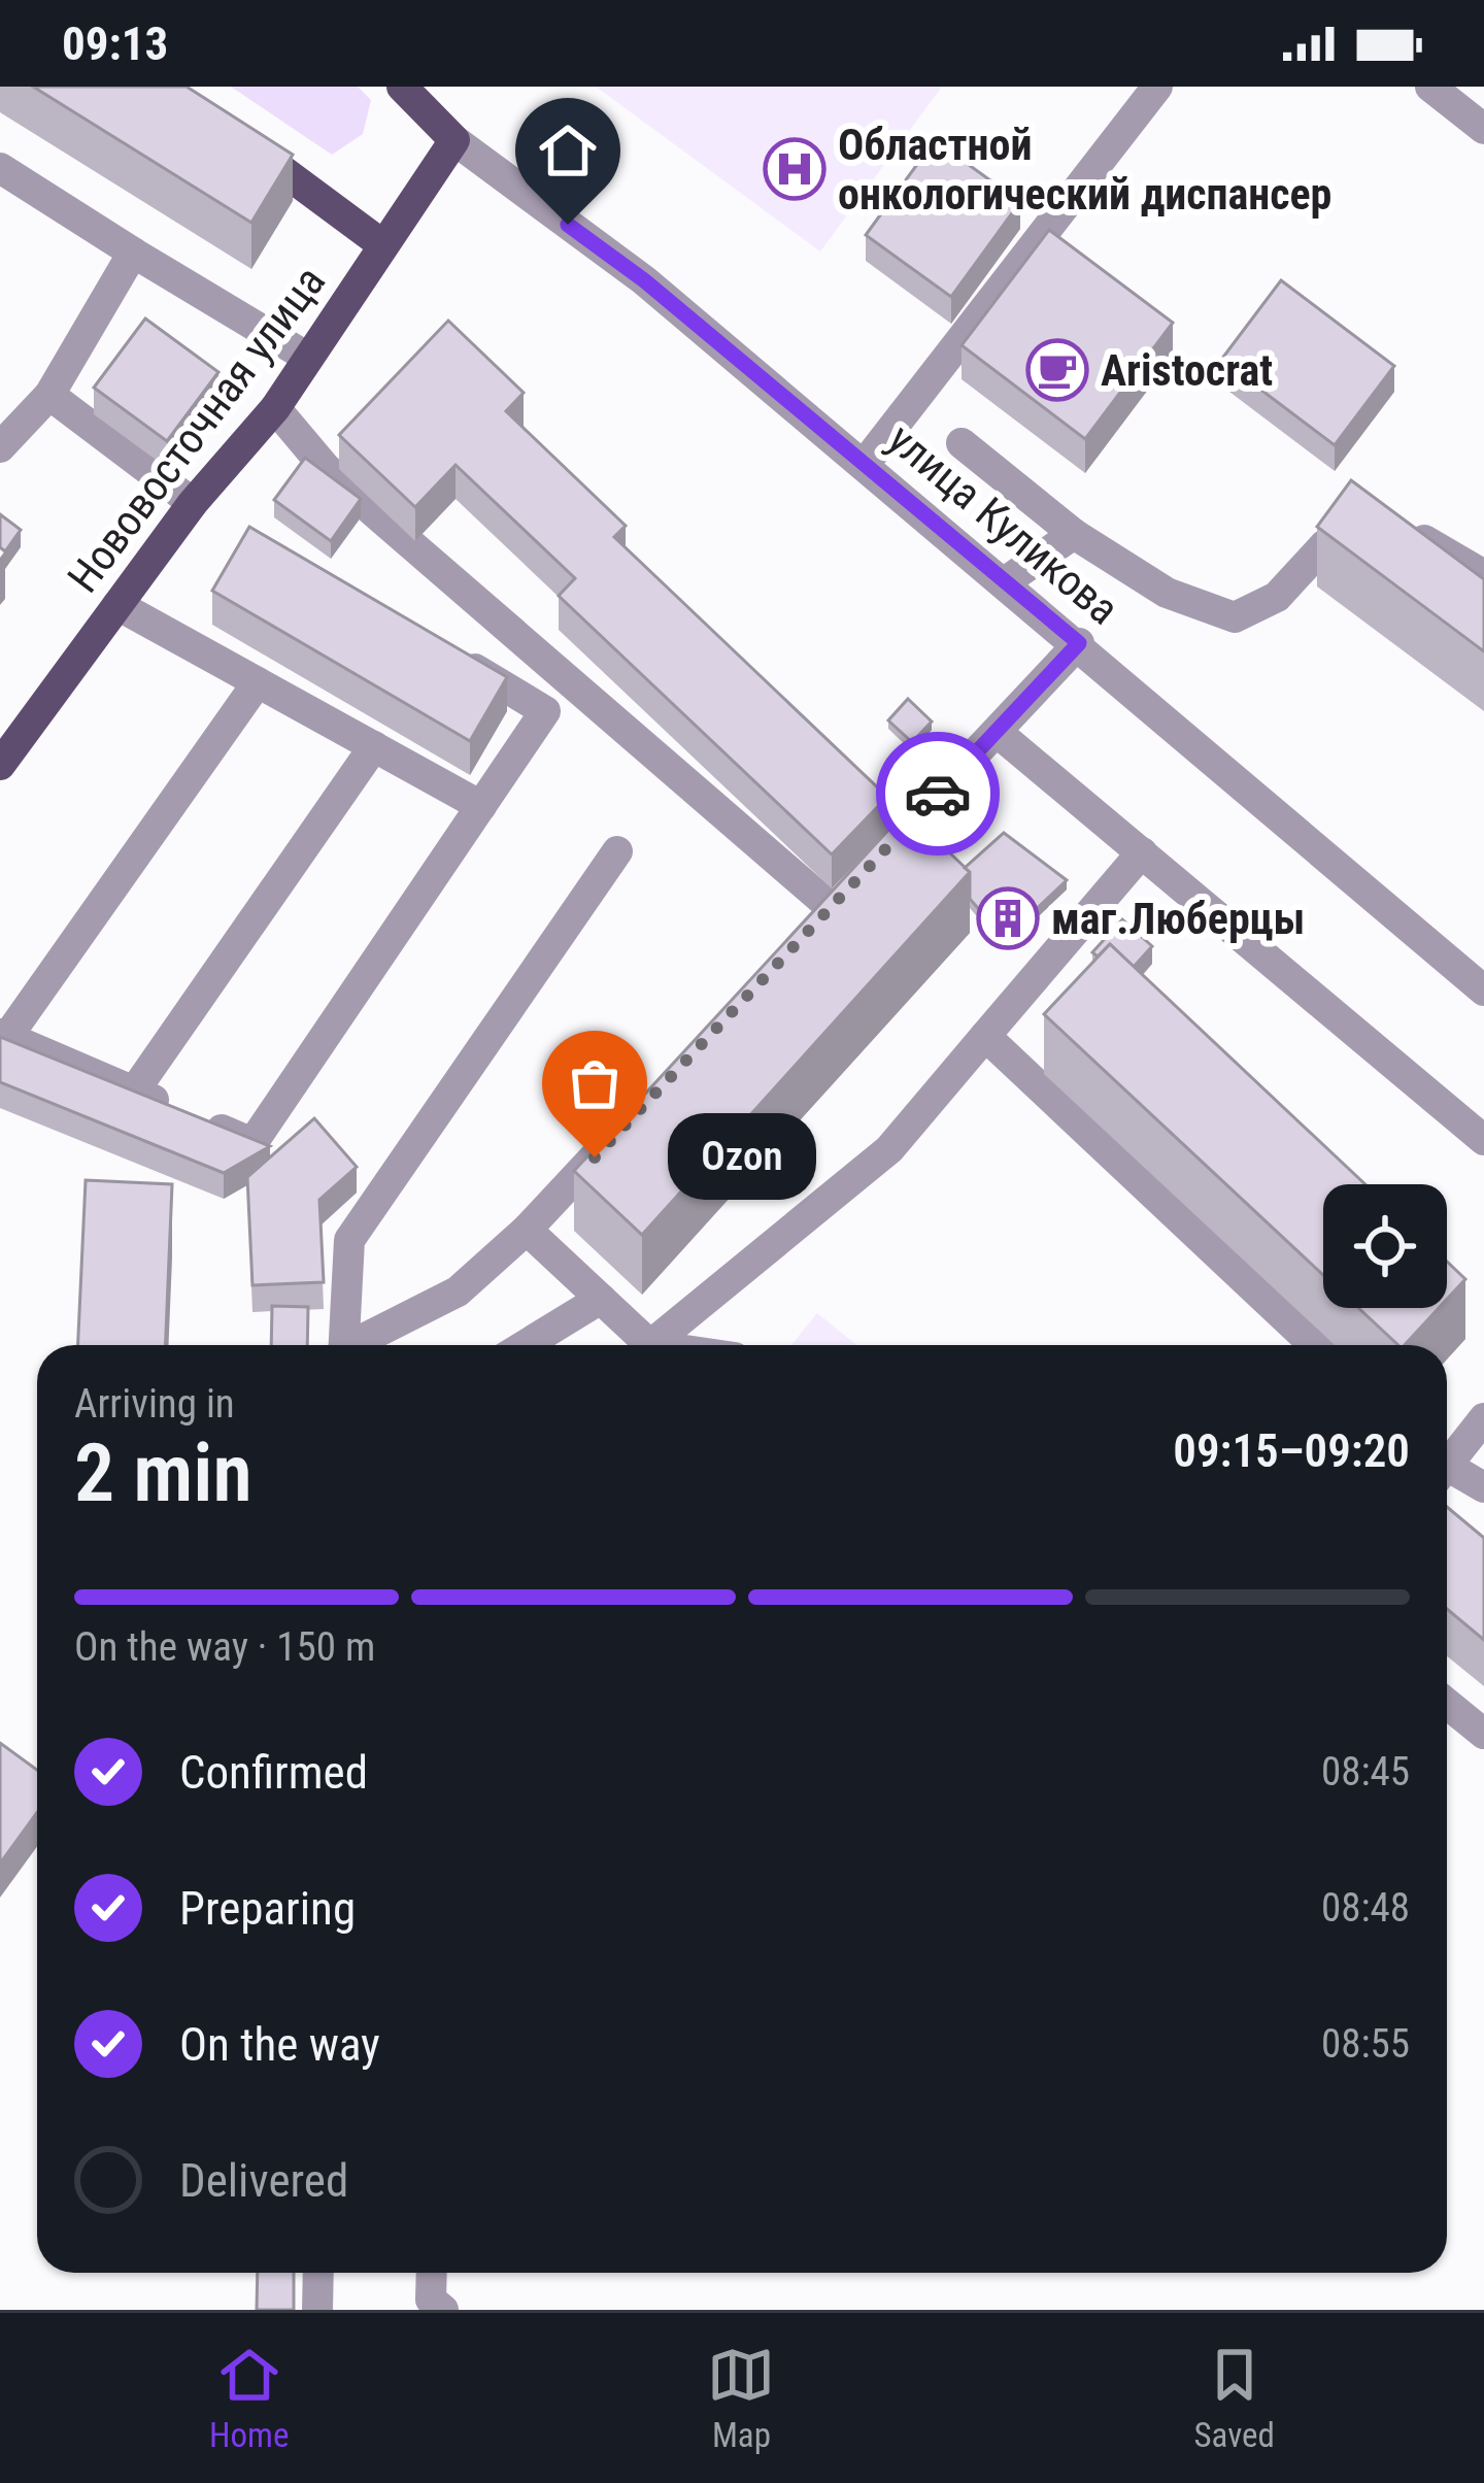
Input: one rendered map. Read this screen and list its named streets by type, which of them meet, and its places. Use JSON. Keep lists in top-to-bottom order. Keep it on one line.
{"streets":{"main road":["Нововосточная улица"],"street":["улица Куликова"]},"crossings":[["Нововосточная улица","улица Куликова"]],"places":{"hospital":["Областной онкологический диспансер"],"cafe":["Aristocrat"],"building":["маг.Люберцы"],"other":["Ozon"]},"page":{"status":"09:13","bubble":"Ozon","heading":["2 min","Arriving in","09:15–09:20"],"bar":"On the way · 150 m","list":[["Confirmed","08:45"],["Preparing","08:48"],["On the way","08:55"],"Delivered"],"tabs":["Home","Map","Saved"]}}
